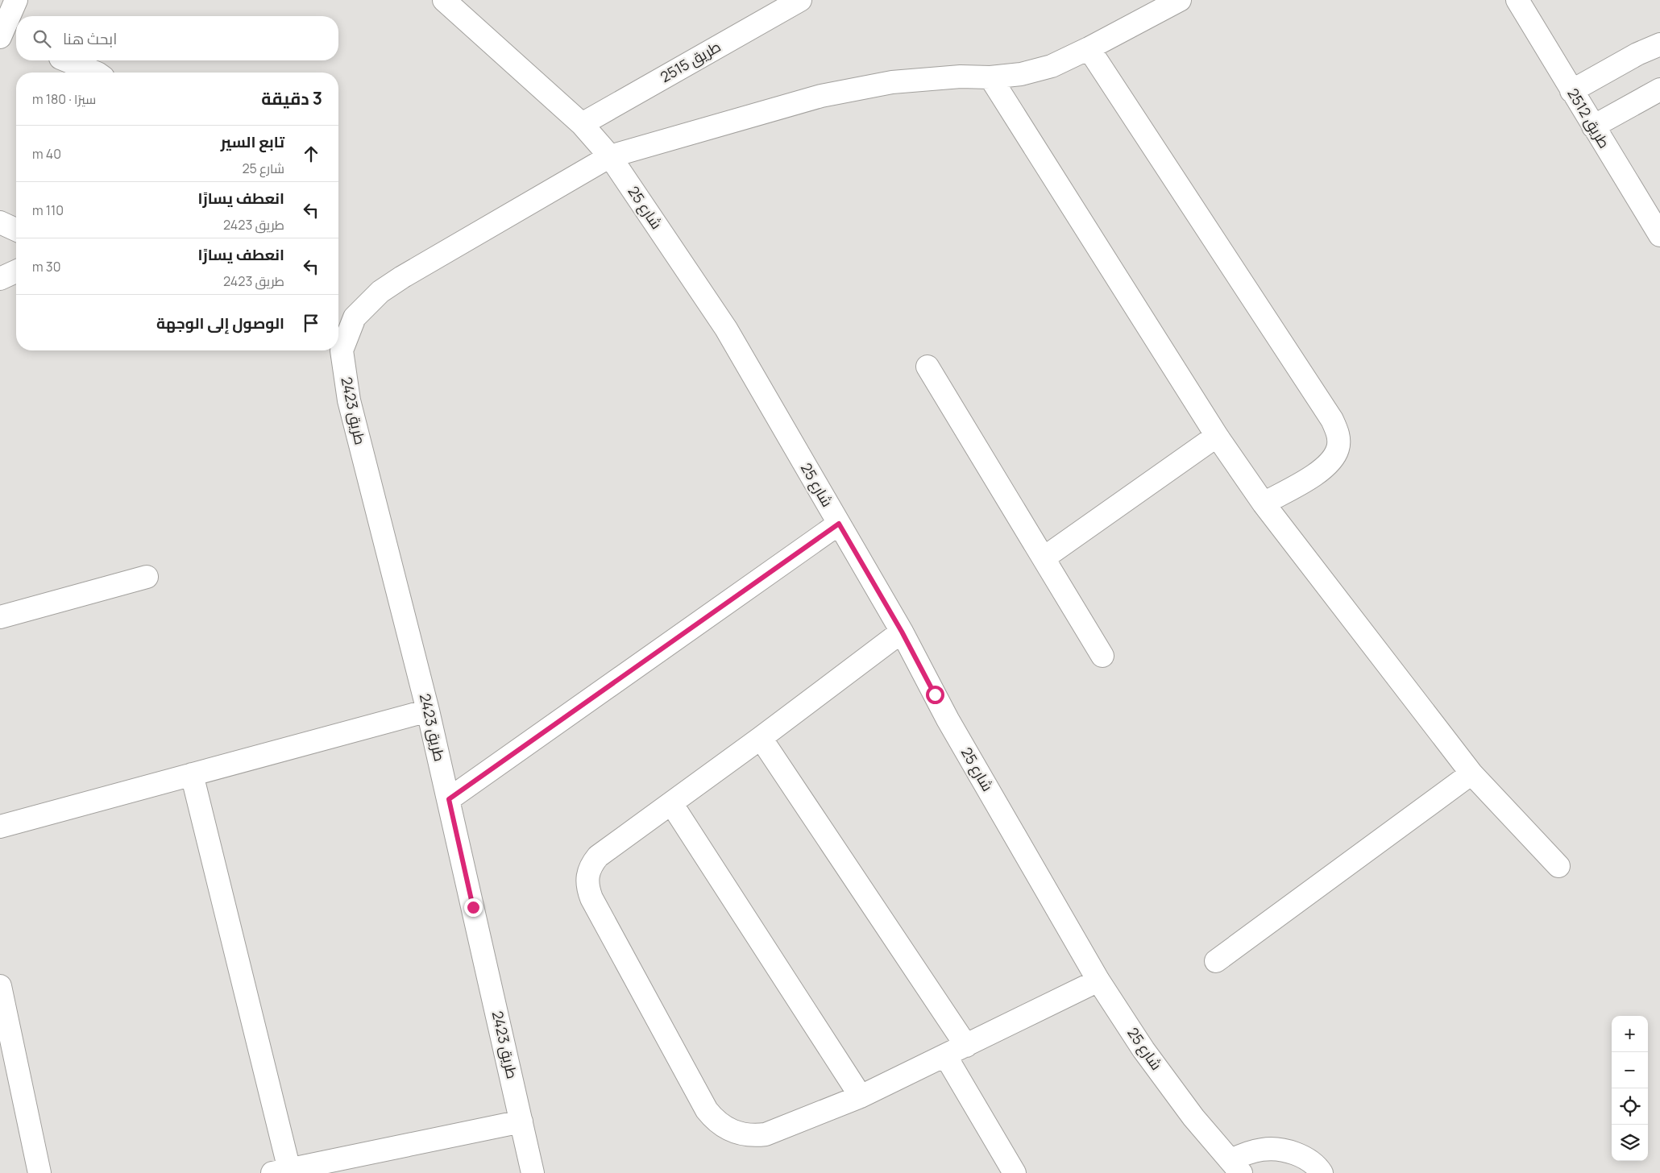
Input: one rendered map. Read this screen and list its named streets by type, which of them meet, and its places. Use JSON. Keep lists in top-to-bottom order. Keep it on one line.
{"streets":{"street":["طريق 2515","طريق 2512","شارع 25","طريق 2423"]},"crossings":[["طريق 2515","شارع 25"],["شارع 25","طريق 2423"]],"page":{"search":"ابحث هنا","heading":["3 دقيقة","سيرًا · 180 m"],"list":[["تابع السير","شارع 25","40 m"],["انعطف يسارًا","طريق 2423","110 m"],["انعطف يسارًا","طريق 2423","30 m"],"الوصول إلى الوجهة"],"map_buttons":["+","−"]}}
